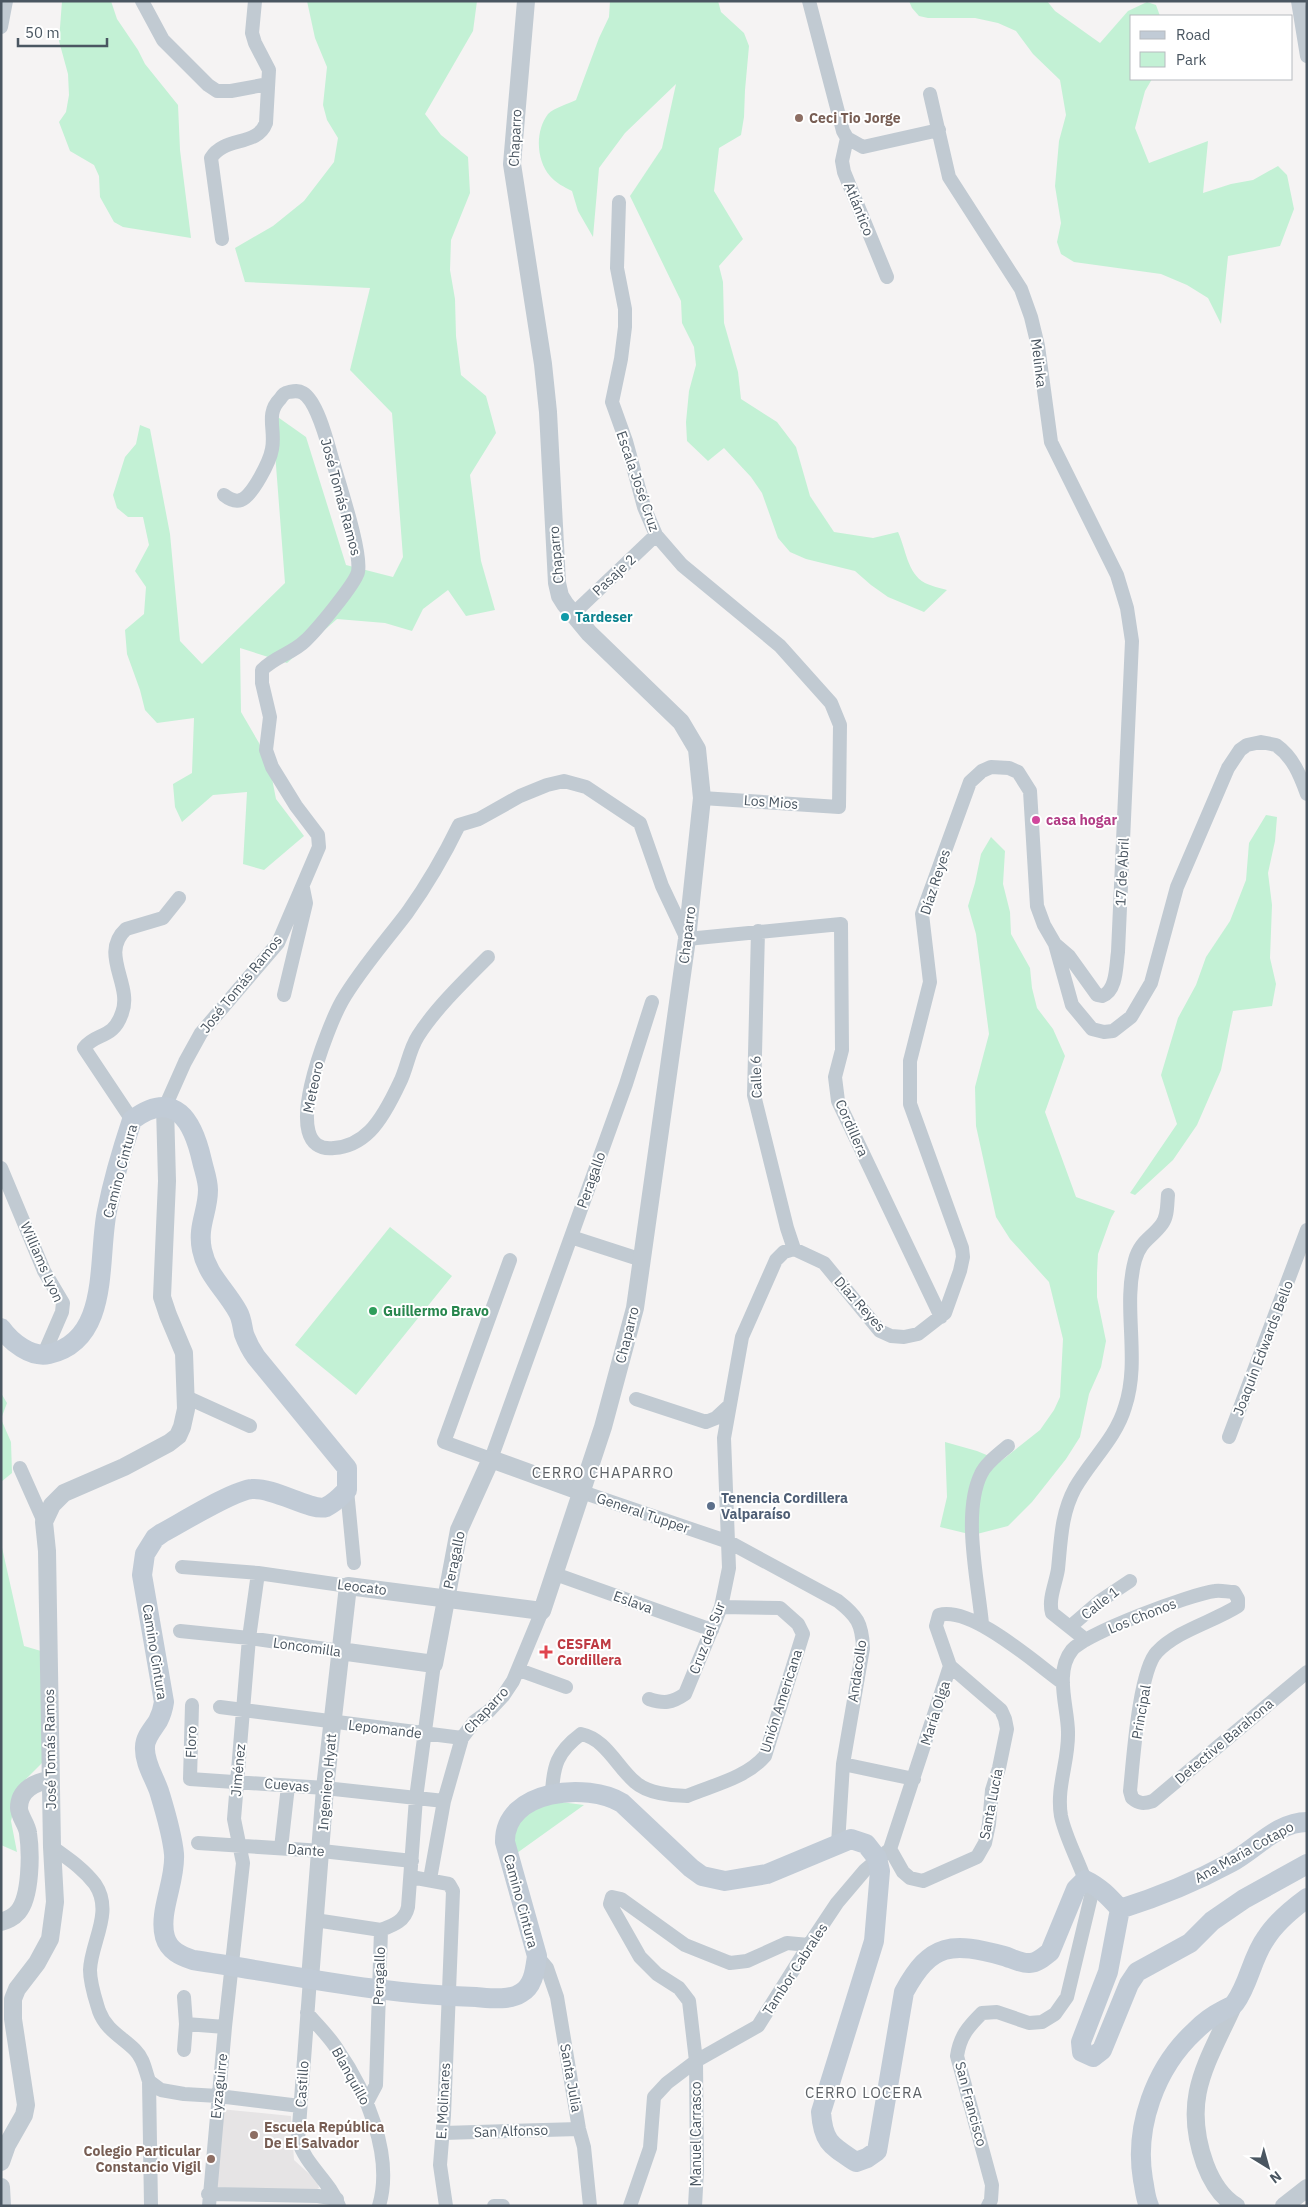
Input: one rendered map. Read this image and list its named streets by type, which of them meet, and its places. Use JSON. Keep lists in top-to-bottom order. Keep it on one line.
{"streets":{"main road":["Camino Cintura","Ana Maria Cotapo"],"street":["Chaparro","Atlántico","Melinka","Escala José Cruz","José Tomás Ramos","Pasaje 2","Los Mios","17 de Abril","Díaz Reyes","Calle 6","Meteoro","Cordillera","Peragallo","Williams Lyon","Joaquín Edwards Bello","General Tupper","Leocato","Eslava","Calle 1","Los Chonos","Cruz del Sur","Loncomilla","Andacollo","Unión Americana","Principal","María Olga","Lepomande","Detective Barahona","Floro","Jiménez","Ingeniero Hyatt","Cuevas","Santa Lucía","Dante","Tambor Cabrales","Blanquillo","Santa Julia","Castillo","Eyzaguirre","E. Molinares","San Francisco","San Alfonso","Manuel Carrasco"]},"crossings":[["Chaparro","Pasaje 2"],["Chaparro","Los Mios"],["Chaparro","Meteoro"],["Chaparro","General Tupper"],["Chaparro","Leocato"],["Chaparro","Eslava"],["Chaparro","Lepomande"],["Chaparro","Cuevas"],["Melinka","17 de Abril"],["Escala José Cruz","Pasaje 2"],["Escala José Cruz","Los Mios"],["José Tomás Ramos","Camino Cintura"],["17 de Abril","Díaz Reyes"],["Díaz Reyes","Calle 6"],["Díaz Reyes","Cordillera"],["Calle 6","Cordillera"],["Camino Cintura","Peragallo"],["Camino Cintura","Williams Lyon"],["Camino Cintura","Andacollo"],["Camino Cintura","Unión Americana"],["Camino Cintura","María Olga"],["Camino Cintura","Jiménez"],["Camino Cintura","Ingeniero Hyatt"],["Camino Cintura","Santa Lucía"],["Camino Cintura","Tambor Cabrales"],["Camino Cintura","Santa Julia"],["Camino Cintura","Castillo"],["Camino Cintura","Eyzaguirre"],["Camino Cintura","E. Molinares"],["Peragallo","General Tupper"],["Peragallo","Leocato"],["Peragallo","Loncomilla"],["Peragallo","Lepomande"],["Peragallo","Cuevas"],["Peragallo","Dante"],["Peragallo","Blanquillo"],["General Tupper","Cruz del Sur"],["General Tupper","Andacollo"],["Leocato","Jiménez"],["Leocato","Ingeniero Hyatt"],["Eslava","Cruz del Sur"],["Los Chonos","Principal"],["Los Chonos","María Olga"],["Cruz del Sur","Andacollo"],["Cruz del Sur","Unión Americana"],["Loncomilla","Jiménez"],["Loncomilla","Ingeniero Hyatt"],["Principal","Detective Barahona"],["María Olga","Santa Lucía"],["María Olga","Tambor Cabrales"],["Lepomande","Jiménez"],["Lepomande","Ingeniero Hyatt"],["Floro","Cuevas"],["Jiménez","Cuevas"],["Jiménez","Dante"],["Jiménez","Eyzaguirre"],["Ingeniero Hyatt","Cuevas"],["Ingeniero Hyatt","Dante"],["Ingeniero Hyatt","Castillo"],["Santa Lucía","Tambor Cabrales"],["Tambor Cabrales","Manuel Carrasco"],["Blanquillo","Castillo"],["Santa Julia","San Alfonso"],["E. Molinares","San Alfonso"]],"districts":["CERRO CHAPARRO","CERRO LOCERA"],"places":{"other":["Ceci Tio Jorge","Tardeser","casa hogar","Guillermo Bravo","Tenencia Cordillera Valparaíso","Escuela República De El Salvador","Colegio Particular Constancio Vigil"],"health":["CESFAM Cordillera"]},"legend":["Road","Park"],"scale_bar":"50 m","north":"bottom right"}
